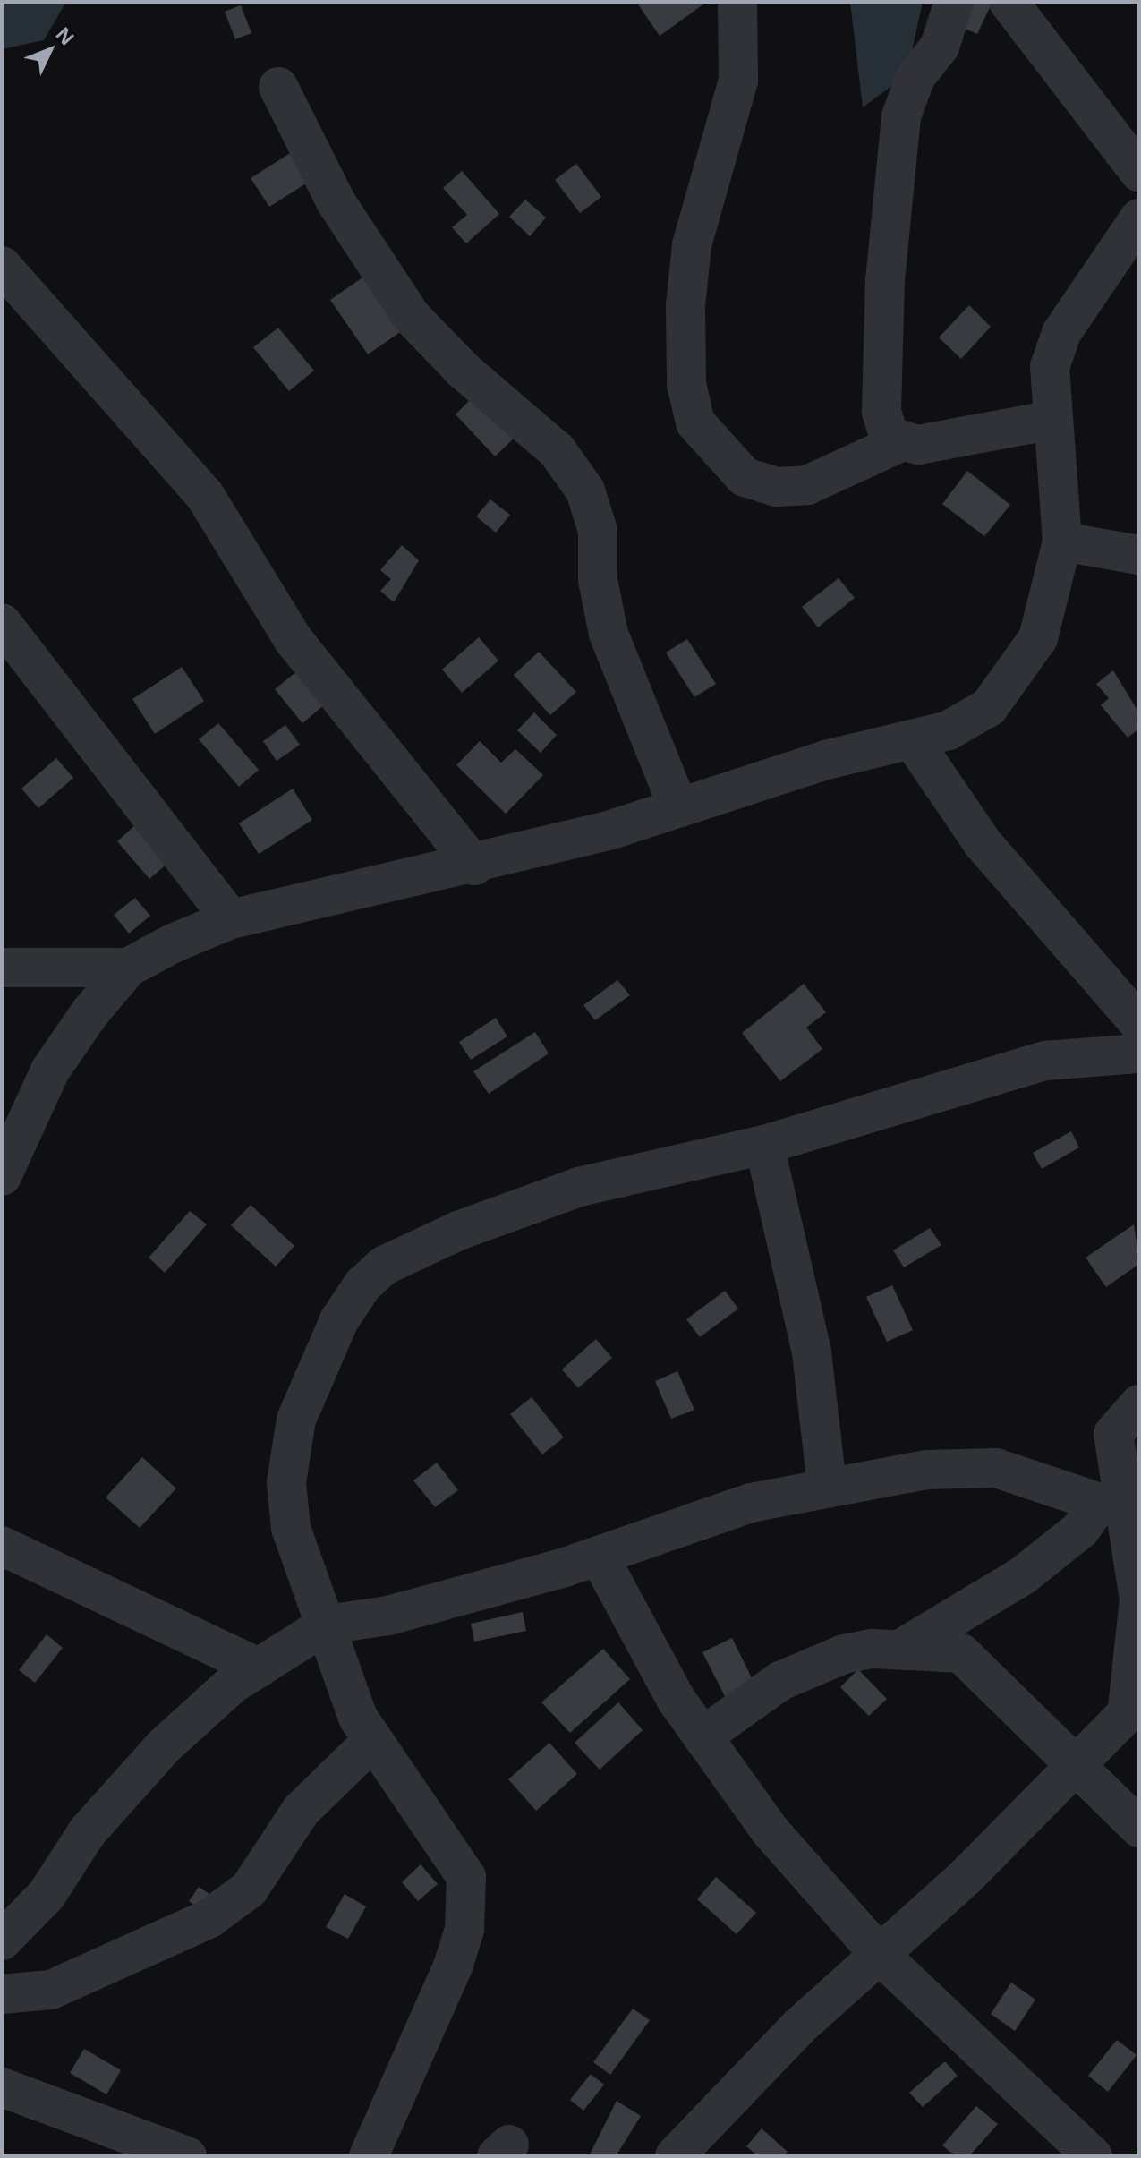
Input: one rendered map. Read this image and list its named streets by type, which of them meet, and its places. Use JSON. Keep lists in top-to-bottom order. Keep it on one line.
{"north":"top right"}
